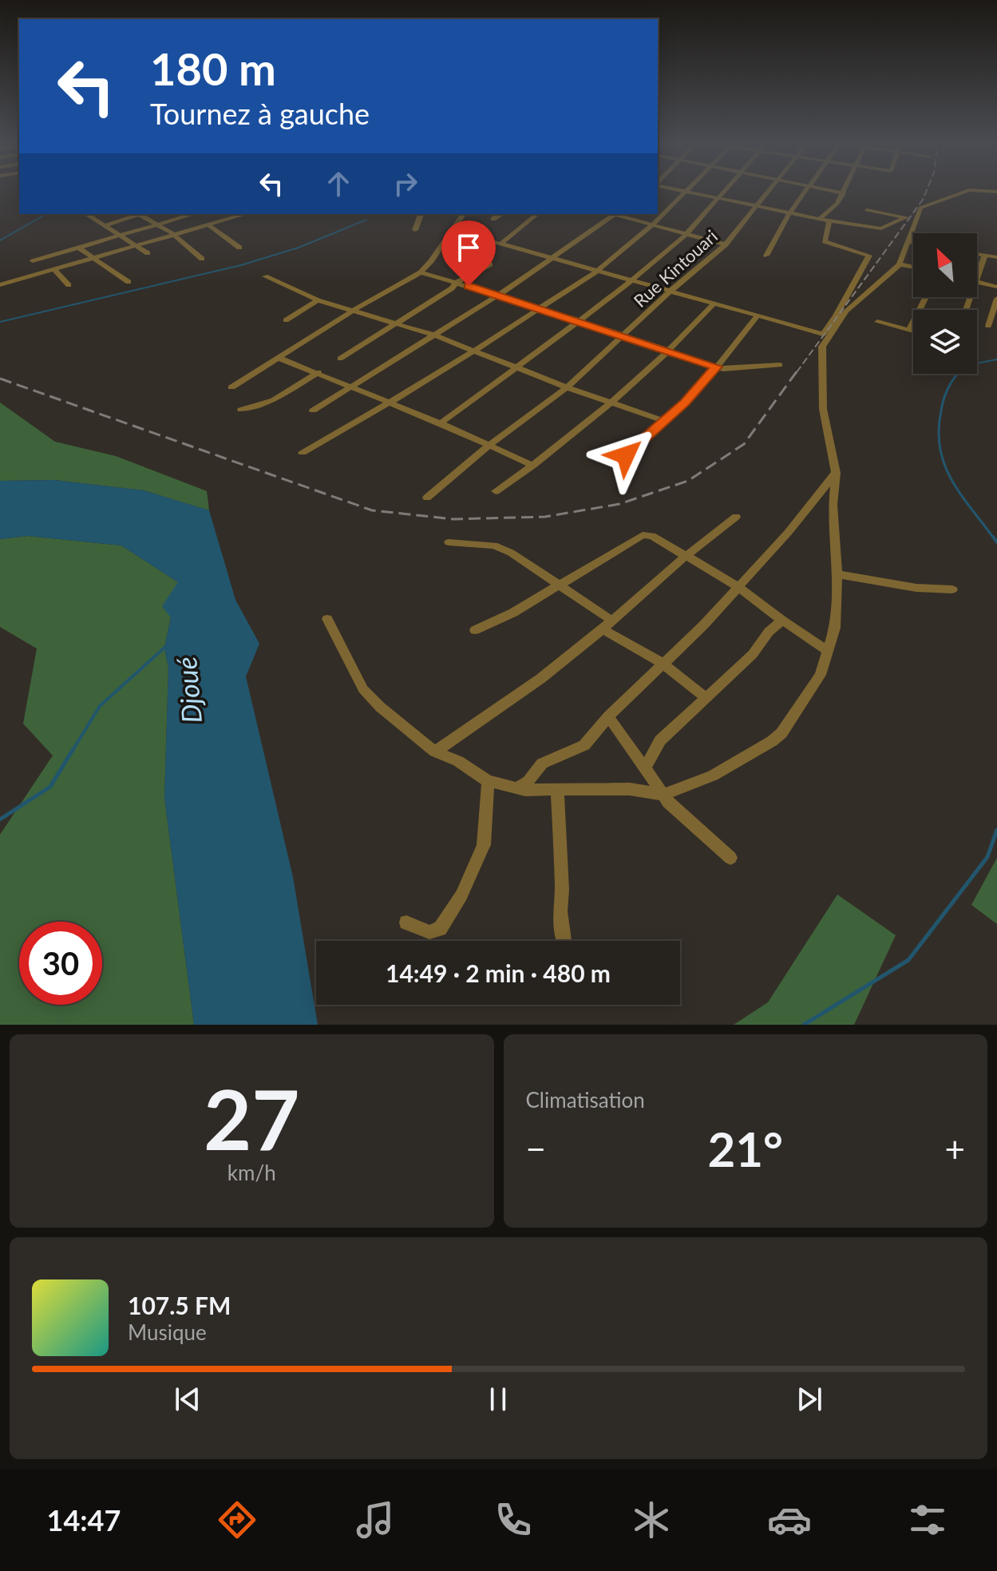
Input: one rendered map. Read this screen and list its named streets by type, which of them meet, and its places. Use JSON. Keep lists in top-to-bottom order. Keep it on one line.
{"streets":{"street":["Rue Kintouari"]},"water":["Djoué"],"north":"top left","page":{"turn":["180 m","Tournez à gauche"],"limit":"30","trip":"14:49 · 2 min · 480 m","tile":[["27","km/h"],"Climatisation"],"heat":["−","21°","+"],"song":["107.5 FM","Musique"],"tabs":"14:47"}}
